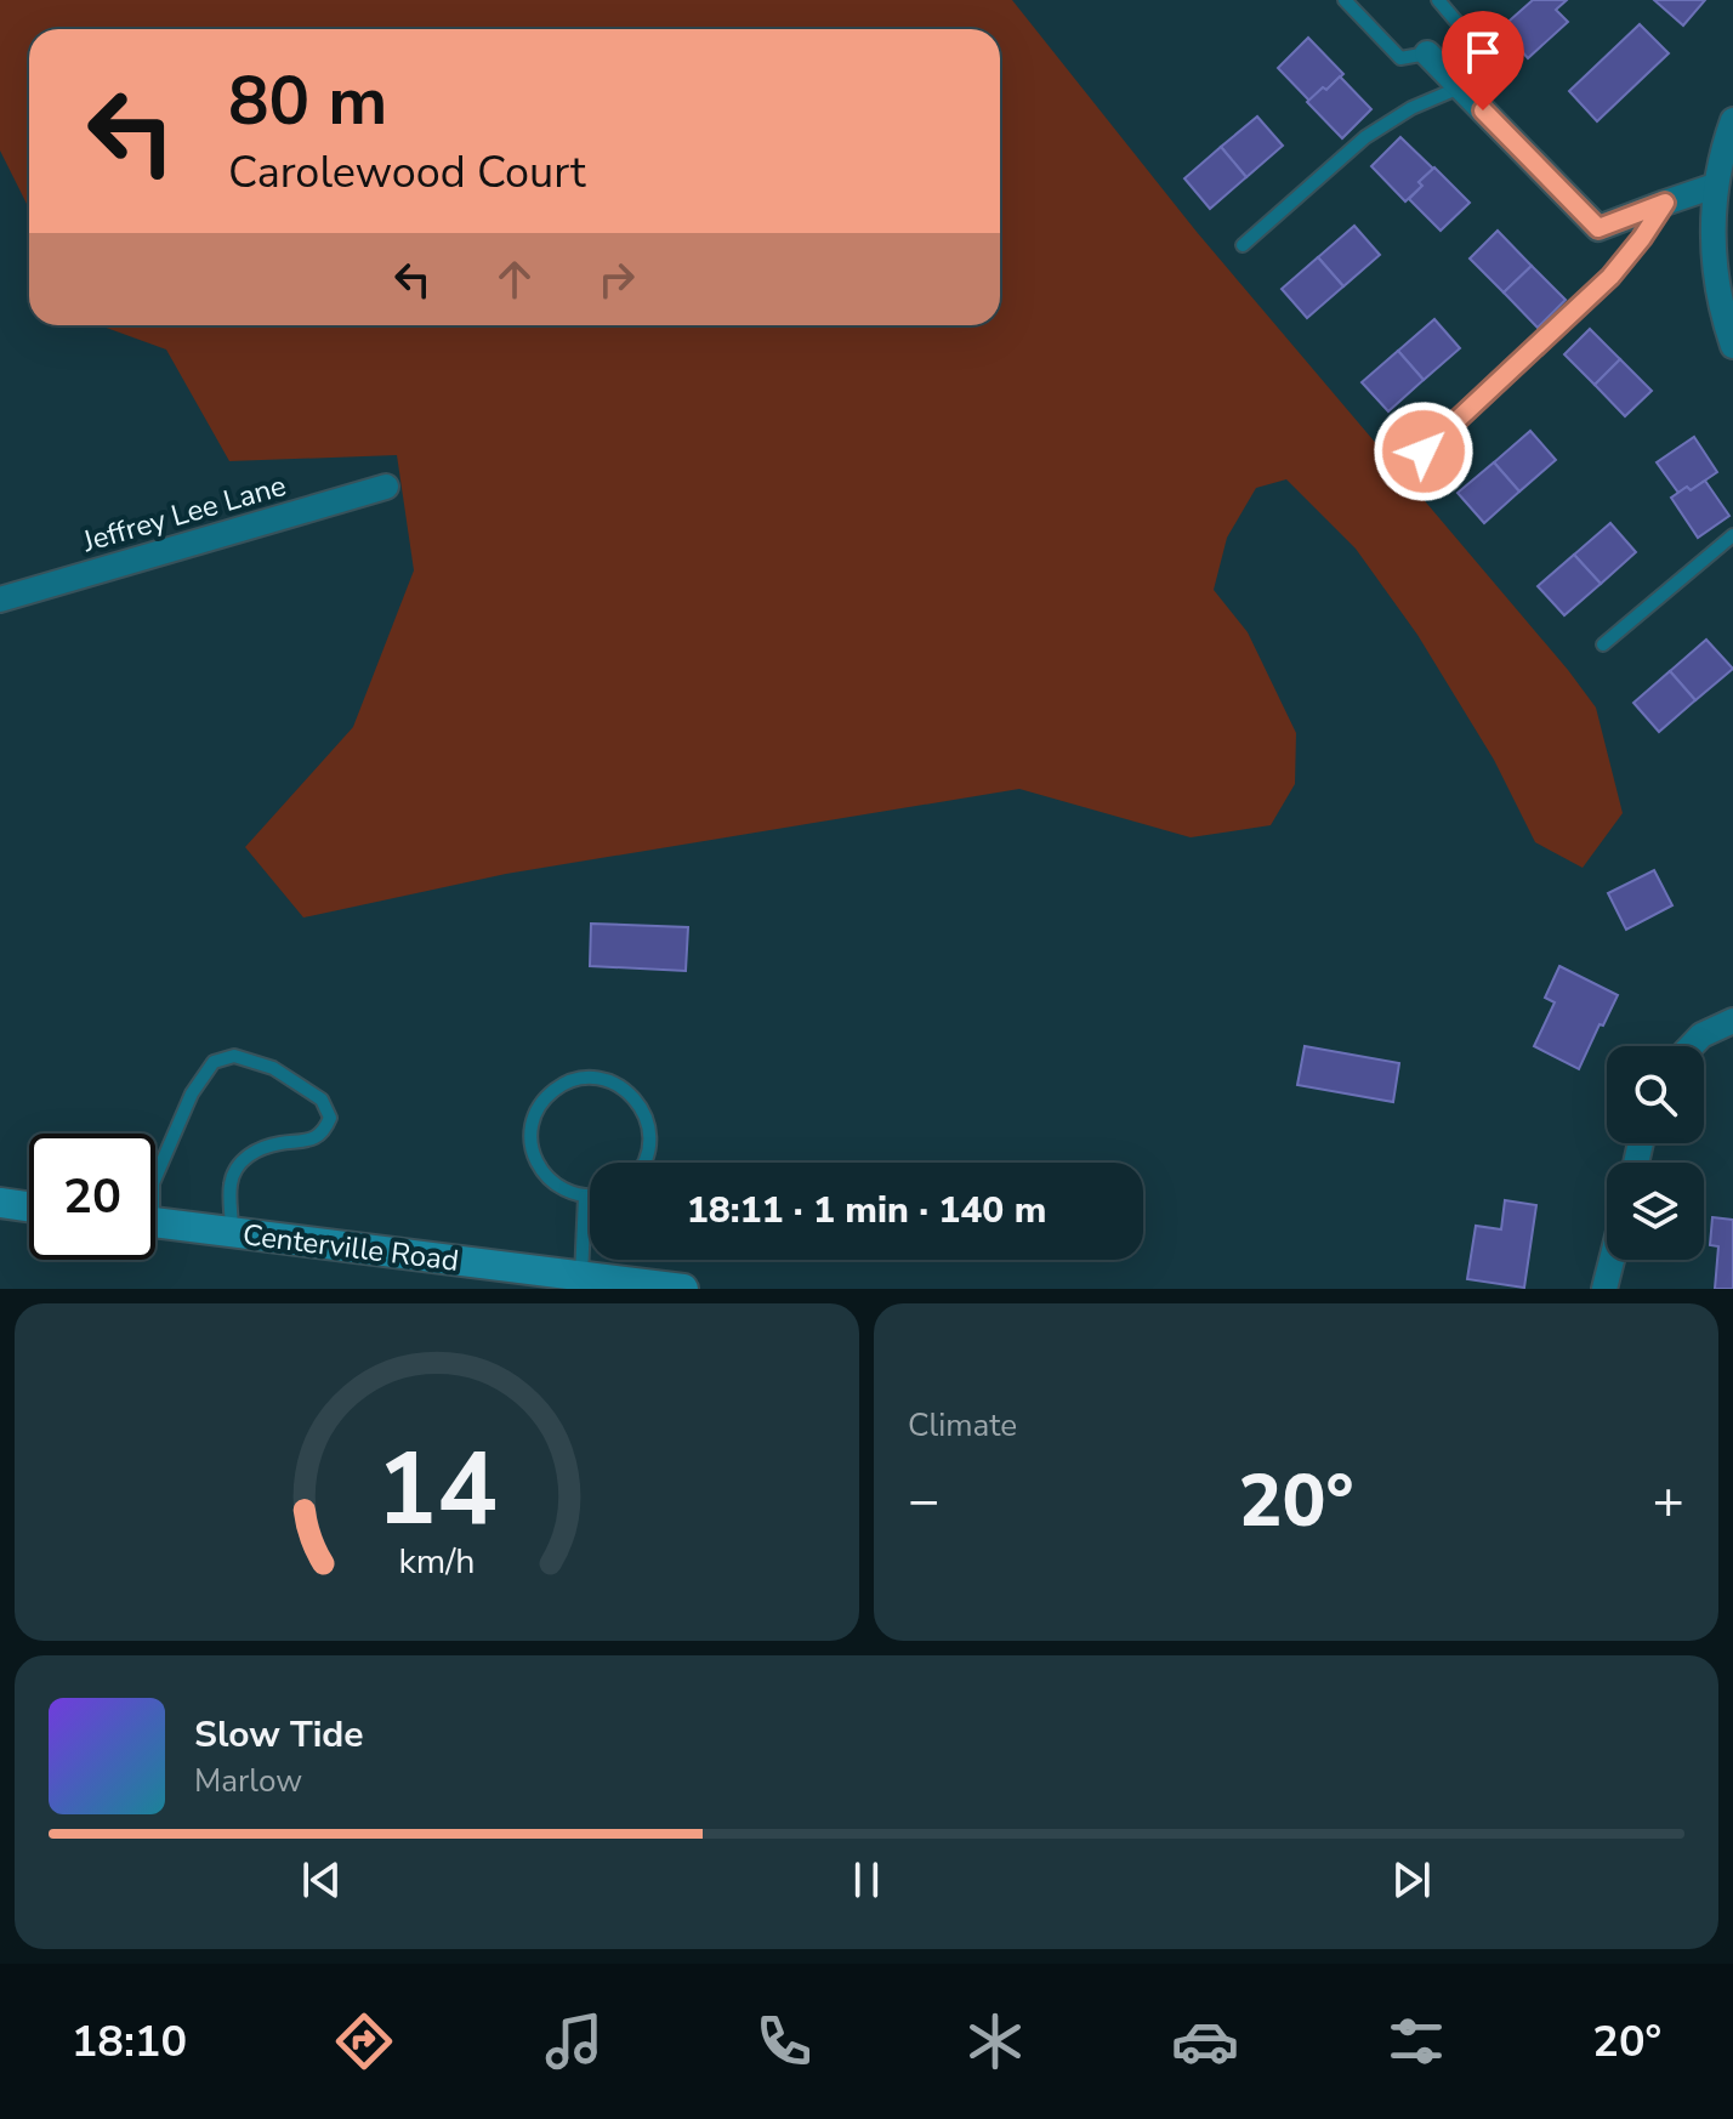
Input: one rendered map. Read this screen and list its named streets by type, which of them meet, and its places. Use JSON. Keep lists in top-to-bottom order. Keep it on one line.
{"streets":{"main road":["Centerville Road"],"street":["Jeffrey Lee Lane"]},"page":{"turn":["80 m","Carolewood Court"],"limit":"20","trip":"18:11 · 1 min · 140 m","tile":"Climate","heat":["−","20°","+"],"song":["Slow Tide","Marlow"],"tabs":["18:10","20°"],"gauge":["14","km/h"]}}
